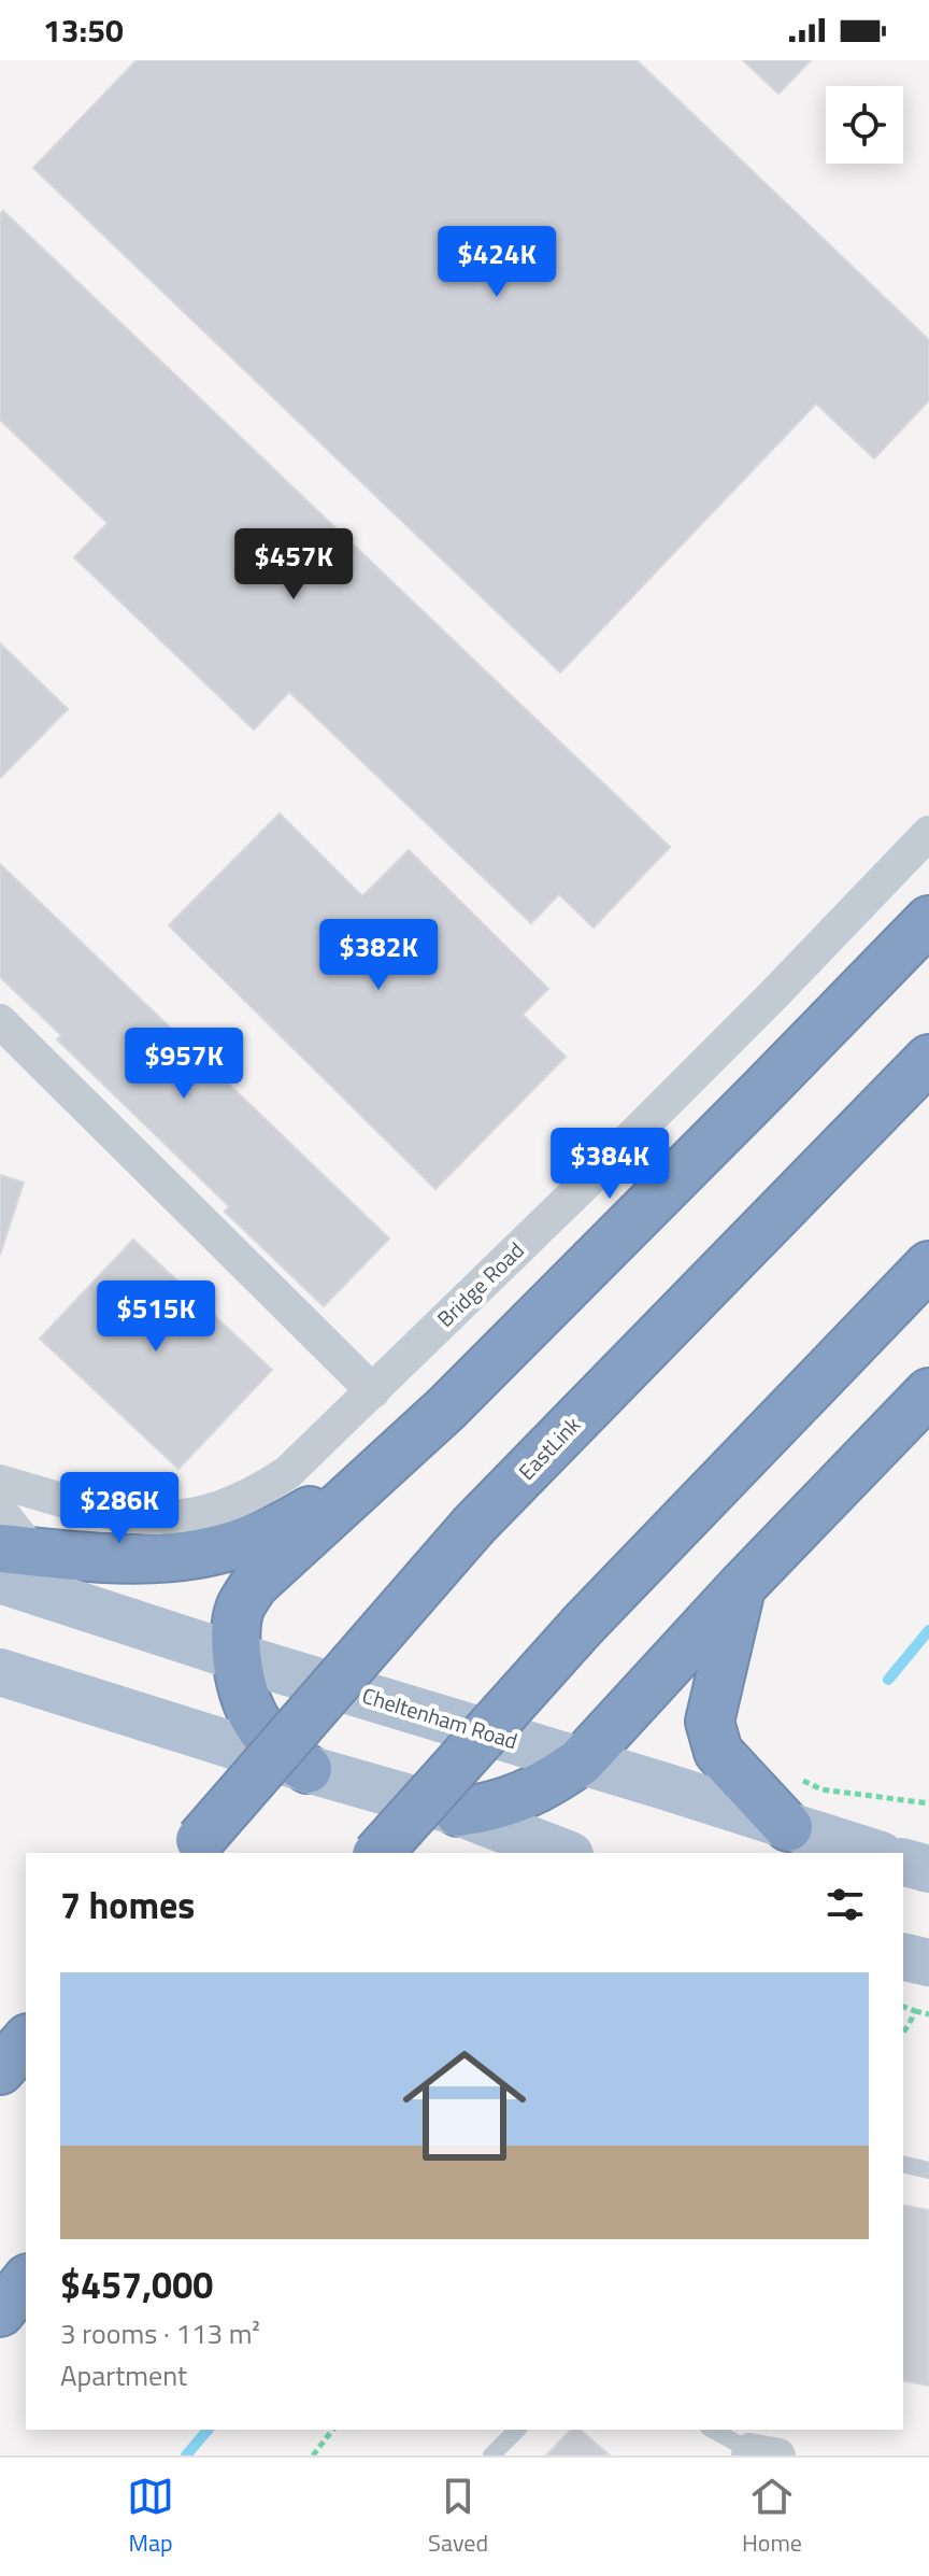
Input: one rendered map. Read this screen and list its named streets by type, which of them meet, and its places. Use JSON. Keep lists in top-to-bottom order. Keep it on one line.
{"streets":{"highway":["EastLink"],"main road":["Cheltenham Road"],"street":["Bridge Road"]},"page":{"status":"13:50","price":["$424K","$457K","$382K","$957K","$384K","$515K","$286K"],"heading":"7 homes","list":[{"name":"$457,000","note":"3 rooms · 113 m² · Apartment"}],"tabs":["Map","Saved","Home"]}}
